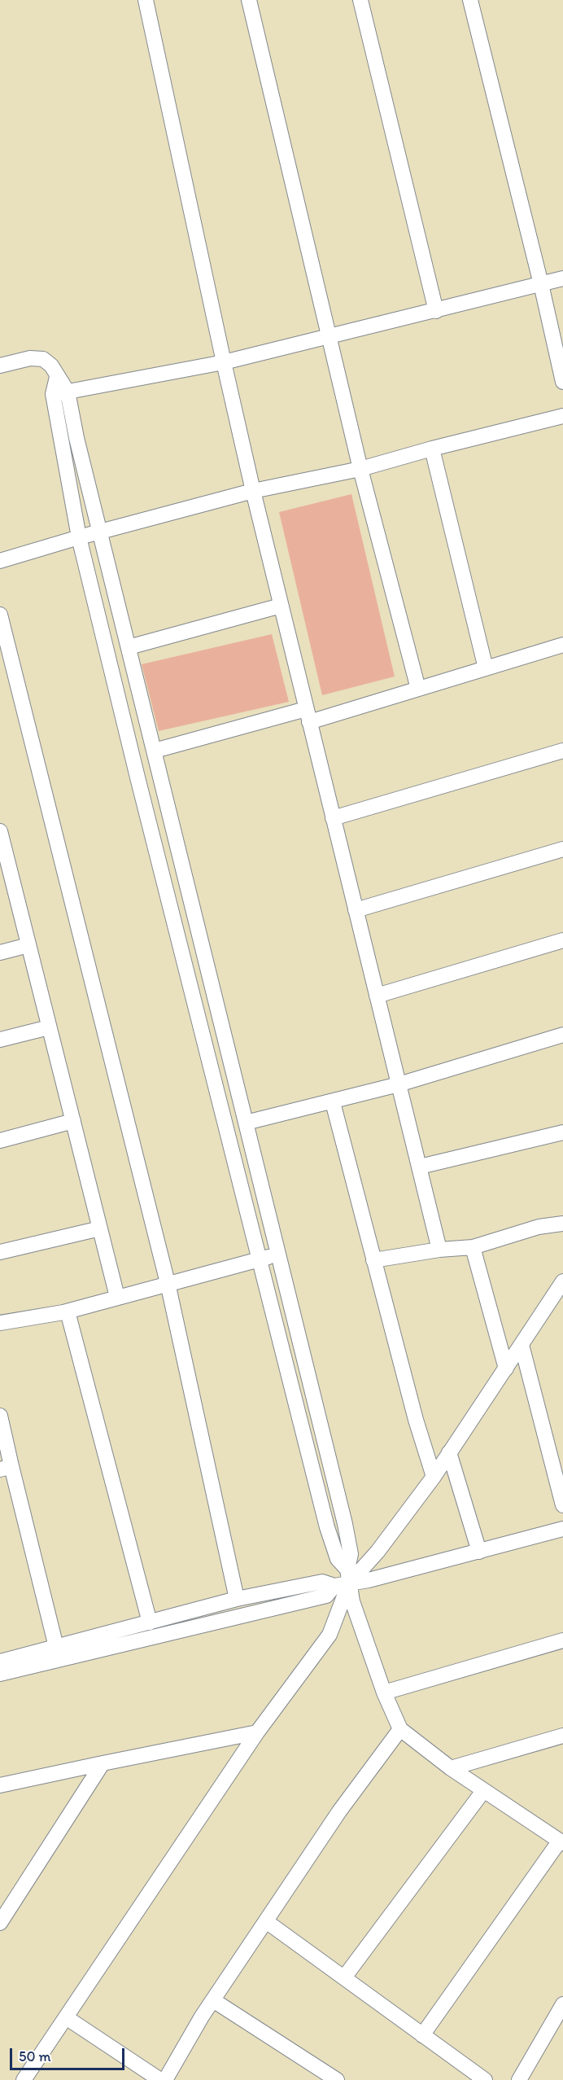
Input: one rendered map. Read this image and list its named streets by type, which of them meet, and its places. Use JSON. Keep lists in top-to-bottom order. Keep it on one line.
{"scale_bar":"50 m"}
